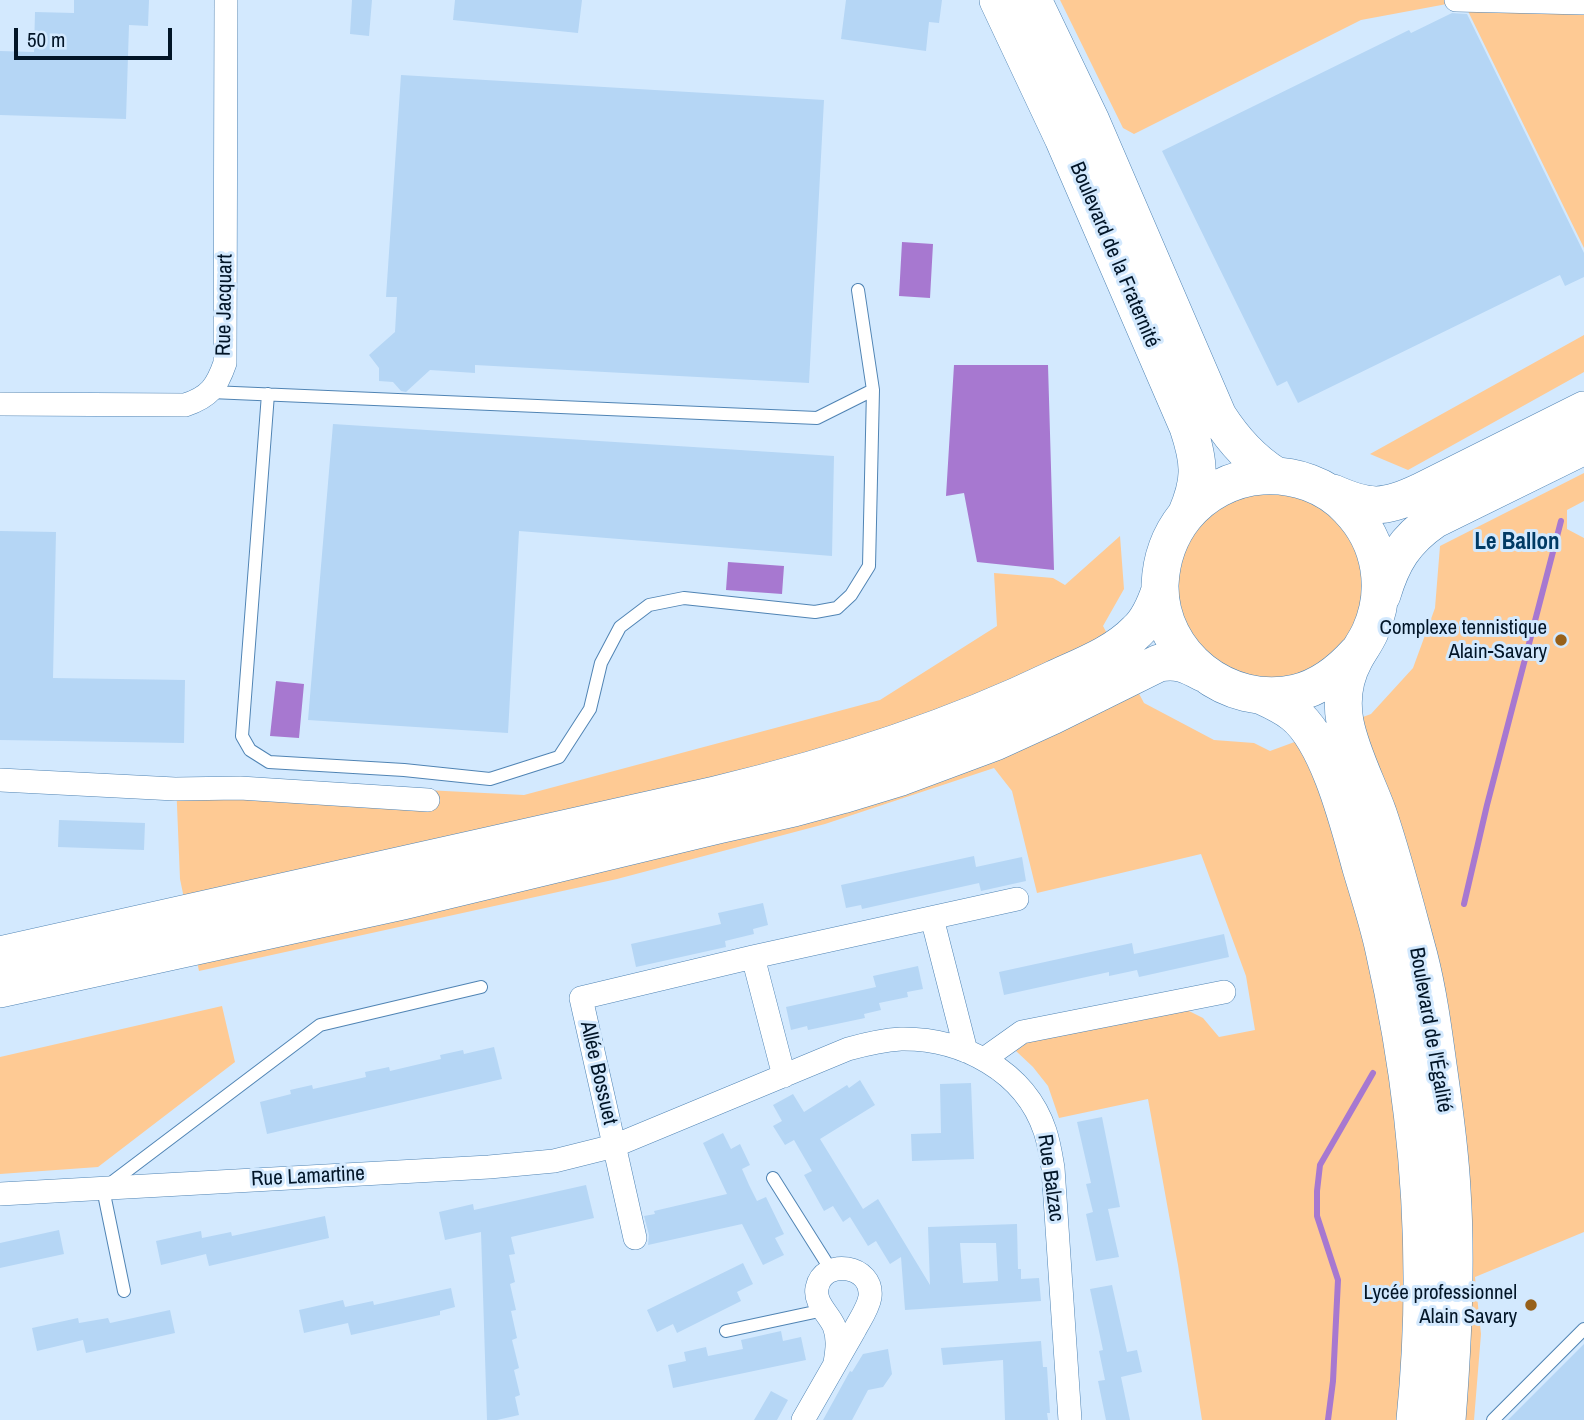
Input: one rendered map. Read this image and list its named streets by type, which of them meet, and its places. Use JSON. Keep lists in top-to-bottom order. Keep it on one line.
{"streets":{"main road":["Boulevard de la Fraternité","Boulevard de l'Égalité"],"street":["Rue Jacquart","Allée Bossuet","Rue Lamartine","Rue Balzac"]},"crossings":[["Boulevard de la Fraternité","Boulevard de l'Égalité"],["Allée Bossuet","Rue Lamartine"],["Allée Bossuet","Rue Balzac"],["Rue Lamartine","Rue Balzac"]],"districts":["Le Ballon"],"places":["Complexe tennistique Alain-Savary","Lycée professionnel Alain Savary"],"scale_bar":"50 m"}
